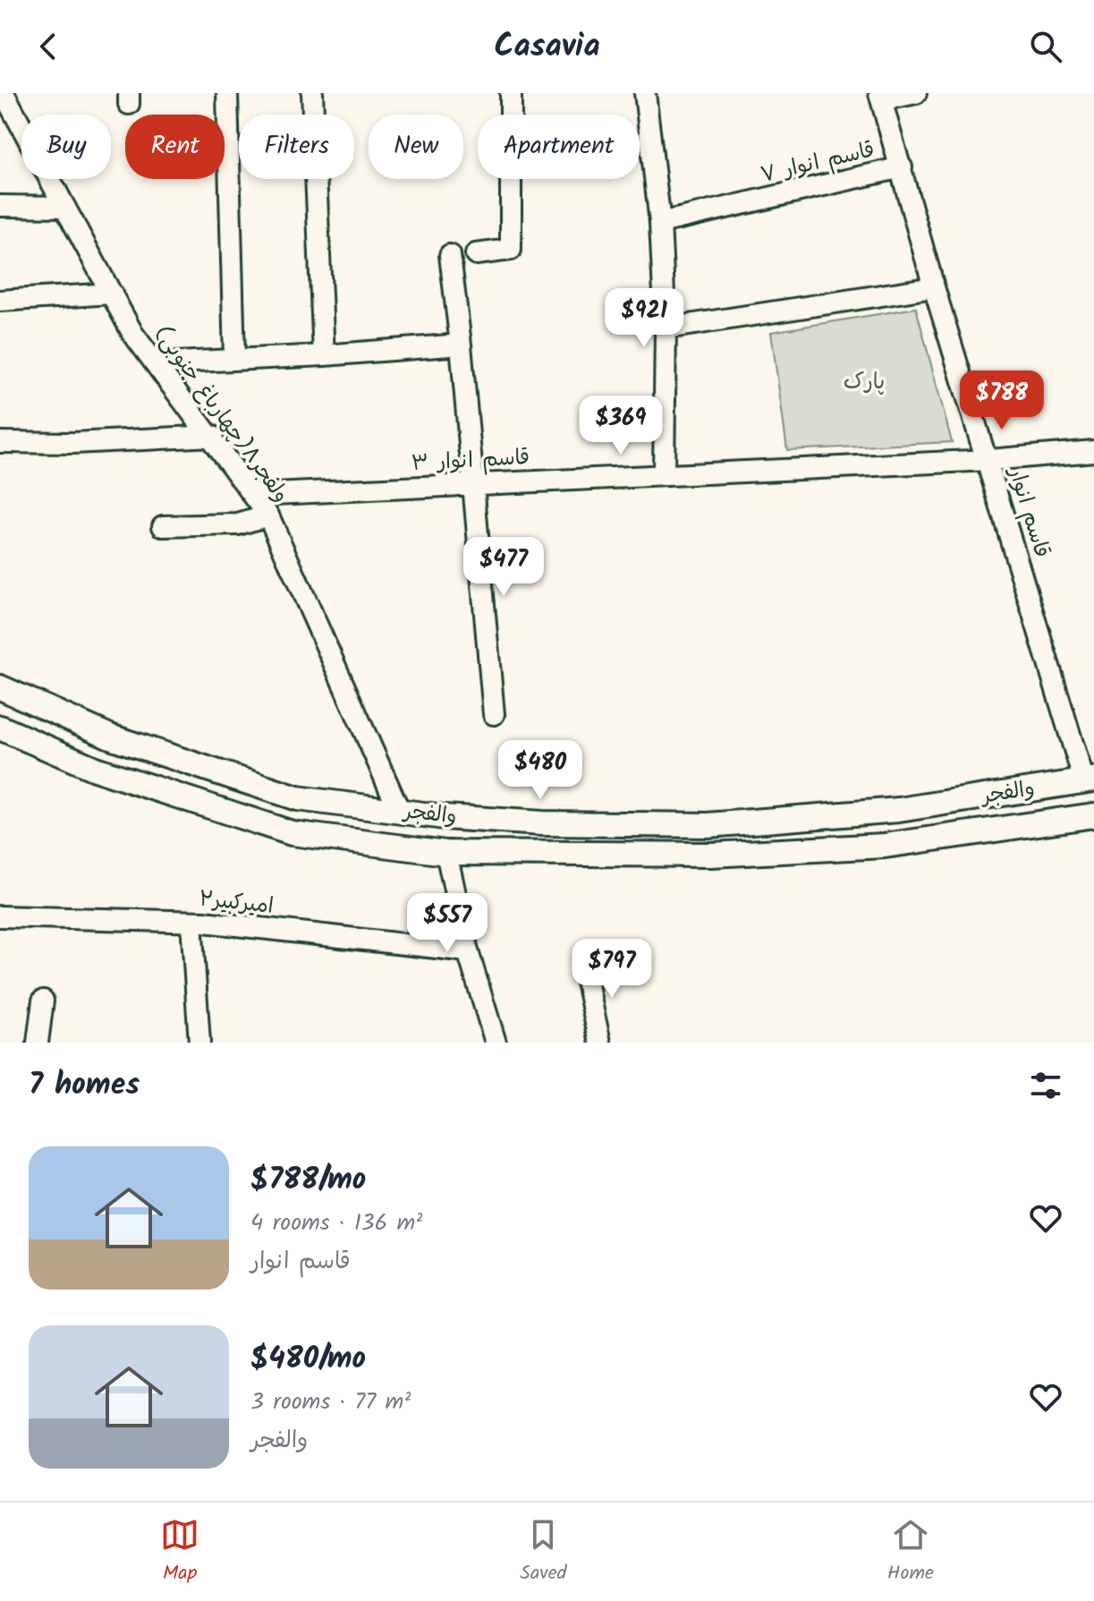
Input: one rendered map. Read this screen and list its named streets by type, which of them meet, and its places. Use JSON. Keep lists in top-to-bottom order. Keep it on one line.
{"streets":{"main road":["والفجر"],"street":["قاسم انوار ۷","ولفجر۸(چهارباغ جنوبی)","قاسم انوار ۳","قاسم انوار","امیرکبیر۲"]},"crossings":[["قاسم انوار ۷","قاسم انوار"],["ولفجر۸(چهارباغ جنوبی)","قاسم انوار ۳"],["ولفجر۸(چهارباغ جنوبی)","والفجر"],["قاسم انوار ۳","قاسم انوار"],["قاسم انوار","والفجر"]],"parks":["پارک"],"page":{"header":"Casavia","chip":["Buy","Rent","Filters","New","Apartment"],"price":["$921","$788","$369","$477","$480","$557","$797"],"heading":"7 homes","list":[{"name":"$788/mo","note":"4 rooms · 136 m² · قاسم انوار"},{"name":"$480/mo","note":"3 rooms · 77 m² · والفجر"}],"tabs":["Map","Saved","Home"]}}
